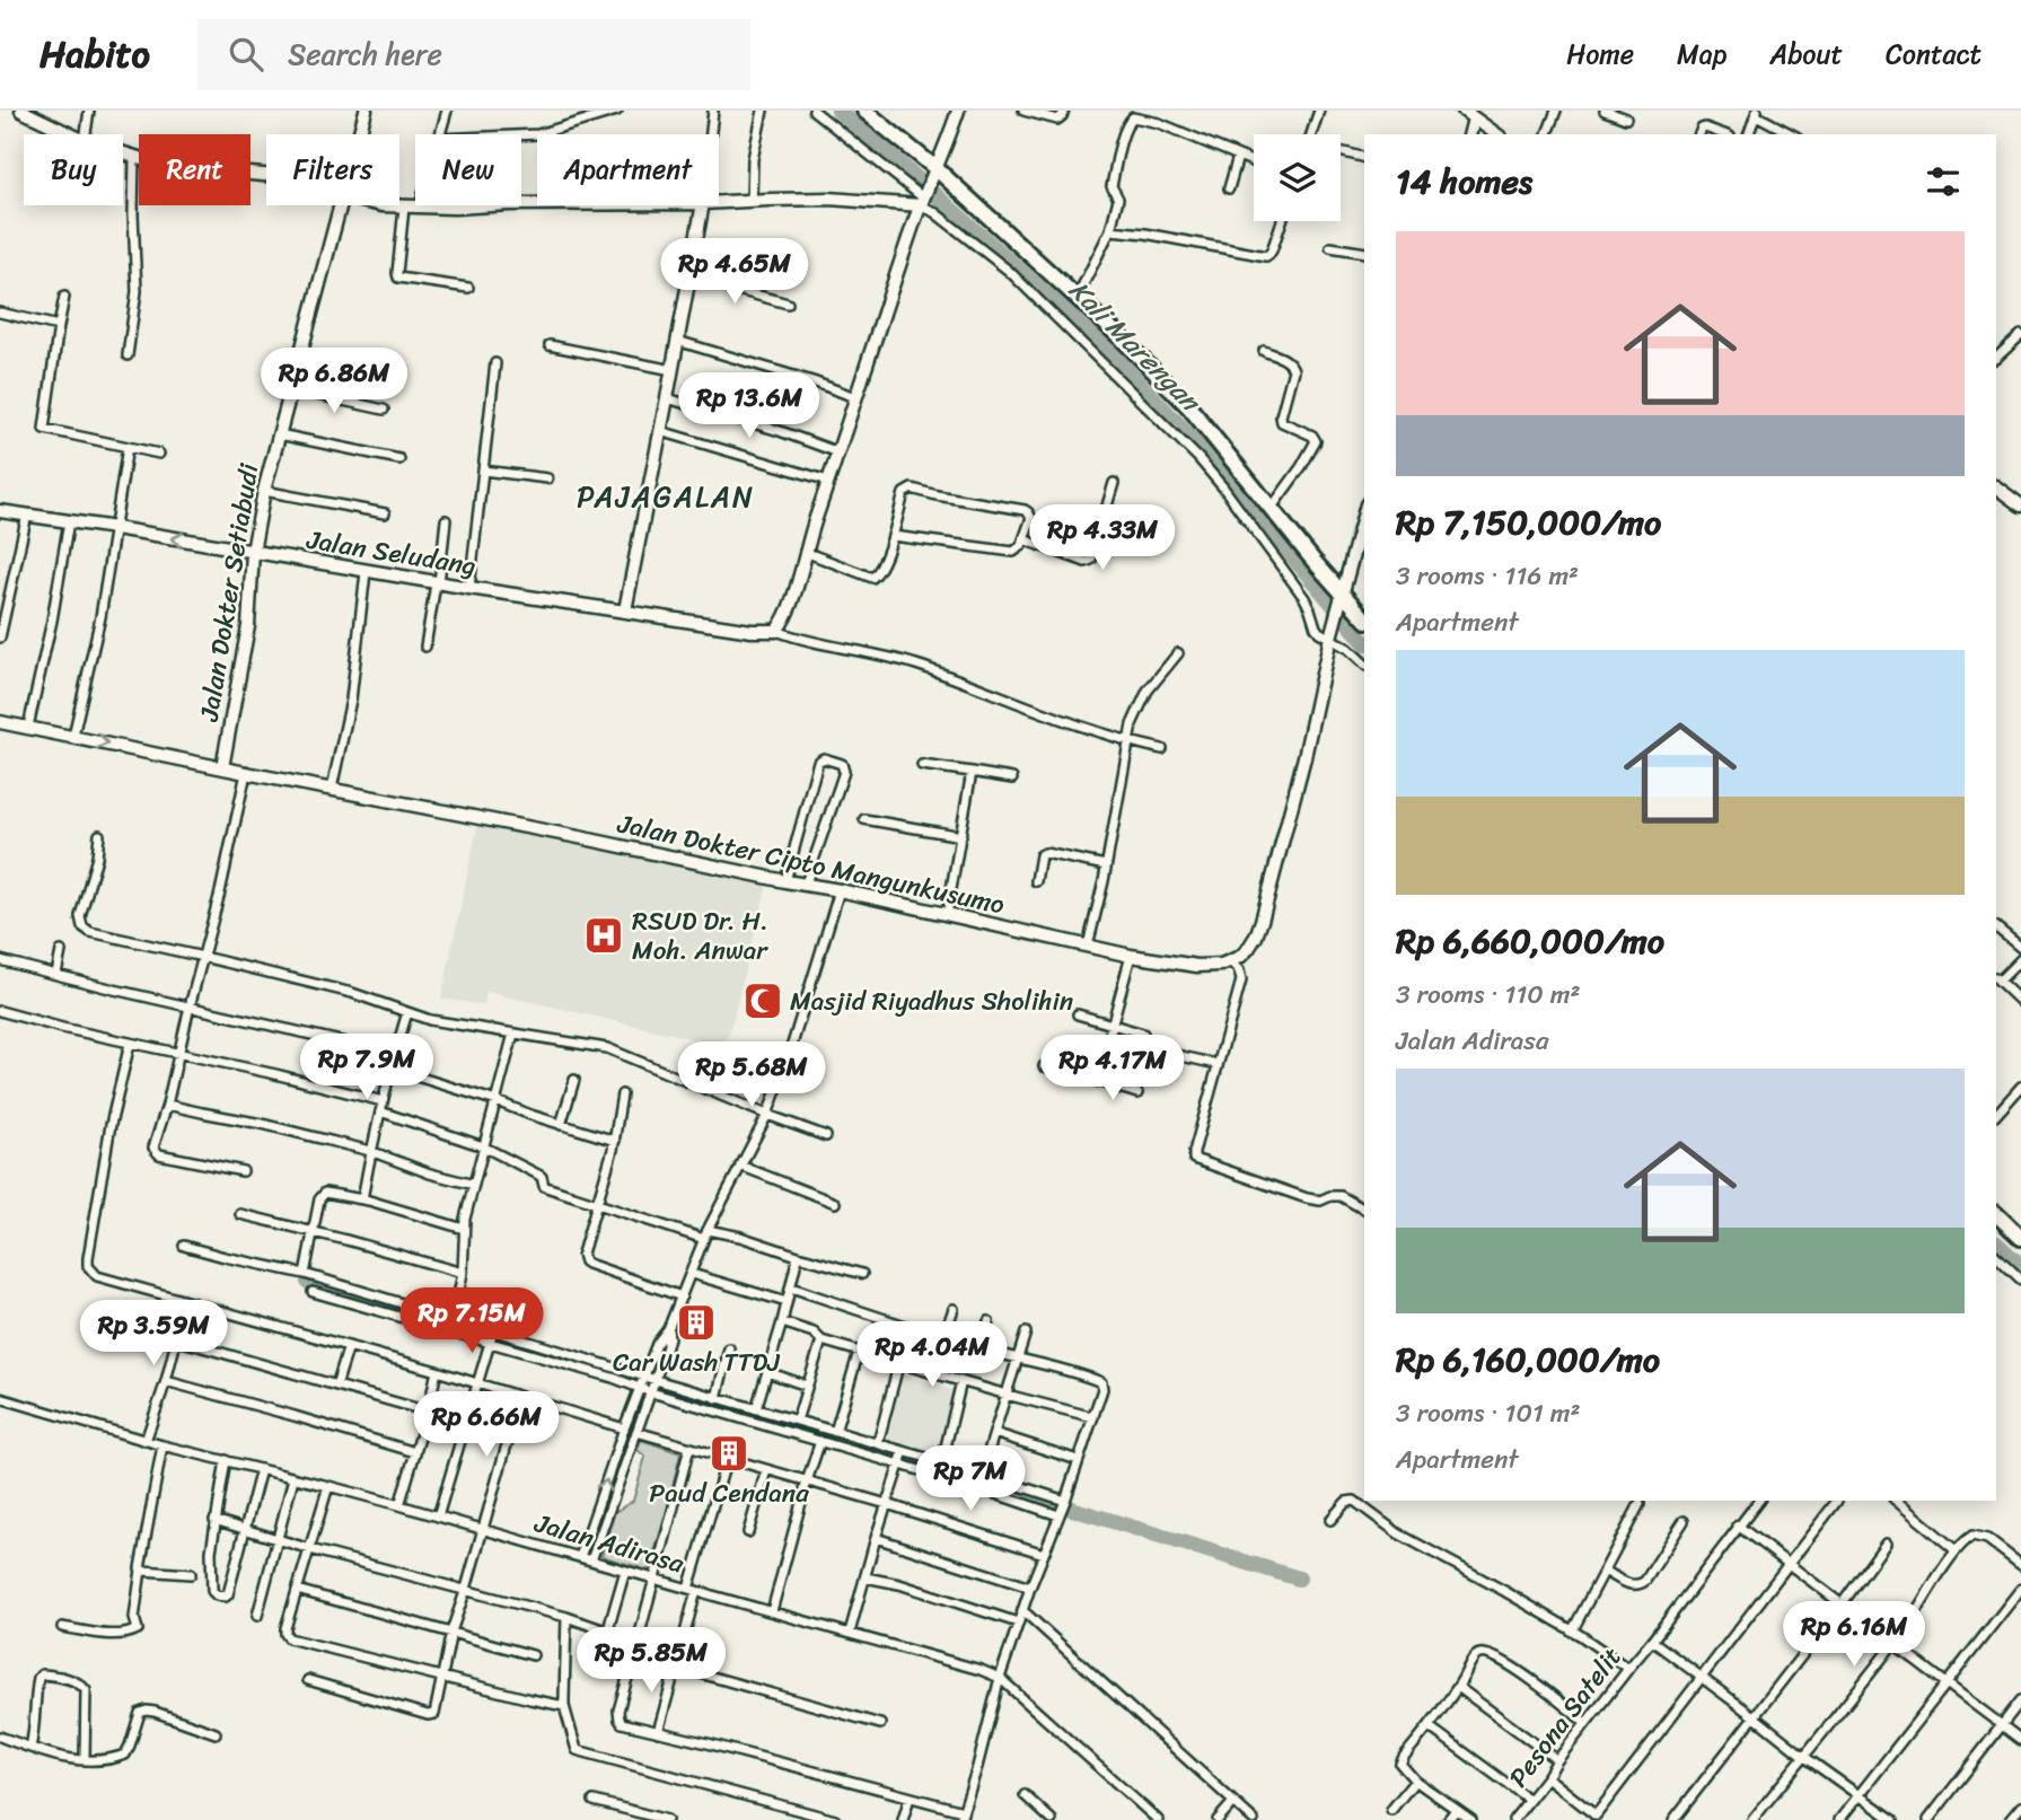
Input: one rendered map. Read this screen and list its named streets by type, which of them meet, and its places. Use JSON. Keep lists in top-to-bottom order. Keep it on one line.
{"streets":{"street":["Jalan Seludang","Jalan Dokter Setiabudi","Jalan Dokter Cipto Mangunkusumo","Jalan Adirasa","Pesona Satelit"]},"crossings":[["Jalan Seludang","Jalan Dokter Setiabudi"],["Jalan Dokter Setiabudi","Jalan Dokter Cipto Mangunkusumo"]],"districts":["PAJAGALAN"],"water":["Kali Marengan"],"places":{"hospital":["RSUD Dr. H. Moh. Anwar"],"mosque":["Masjid Riyadhus Sholihin"],"building":["Car Wash TTDJ","Paud Cendana"]},"page":{"header":"Habito","search":"Search here","nav":["Home","Map","About","Contact"],"chip":["Buy","Rent","Filters","New","Apartment"],"heading":"14 homes","list":[{"name":"Rp 7,150,000/mo","note":"3 rooms · 116 m² · Apartment"},{"name":"Rp 6,660,000/mo","note":"3 rooms · 110 m² · Jalan Adirasa"},{"name":"Rp 6,160,000/mo","note":"3 rooms · 101 m² · Apartment"}],"price":["Rp 4.65M","Rp 6.86M","Rp 13.6M","Rp 4.33M","Rp 7.9M","Rp 4.17M","Rp 5.68M","Rp 7.15M","Rp 3.59M","Rp 4.04M","Rp 6.66M","Rp 7M","Rp 6.16M","Rp 5.85M"]}}
